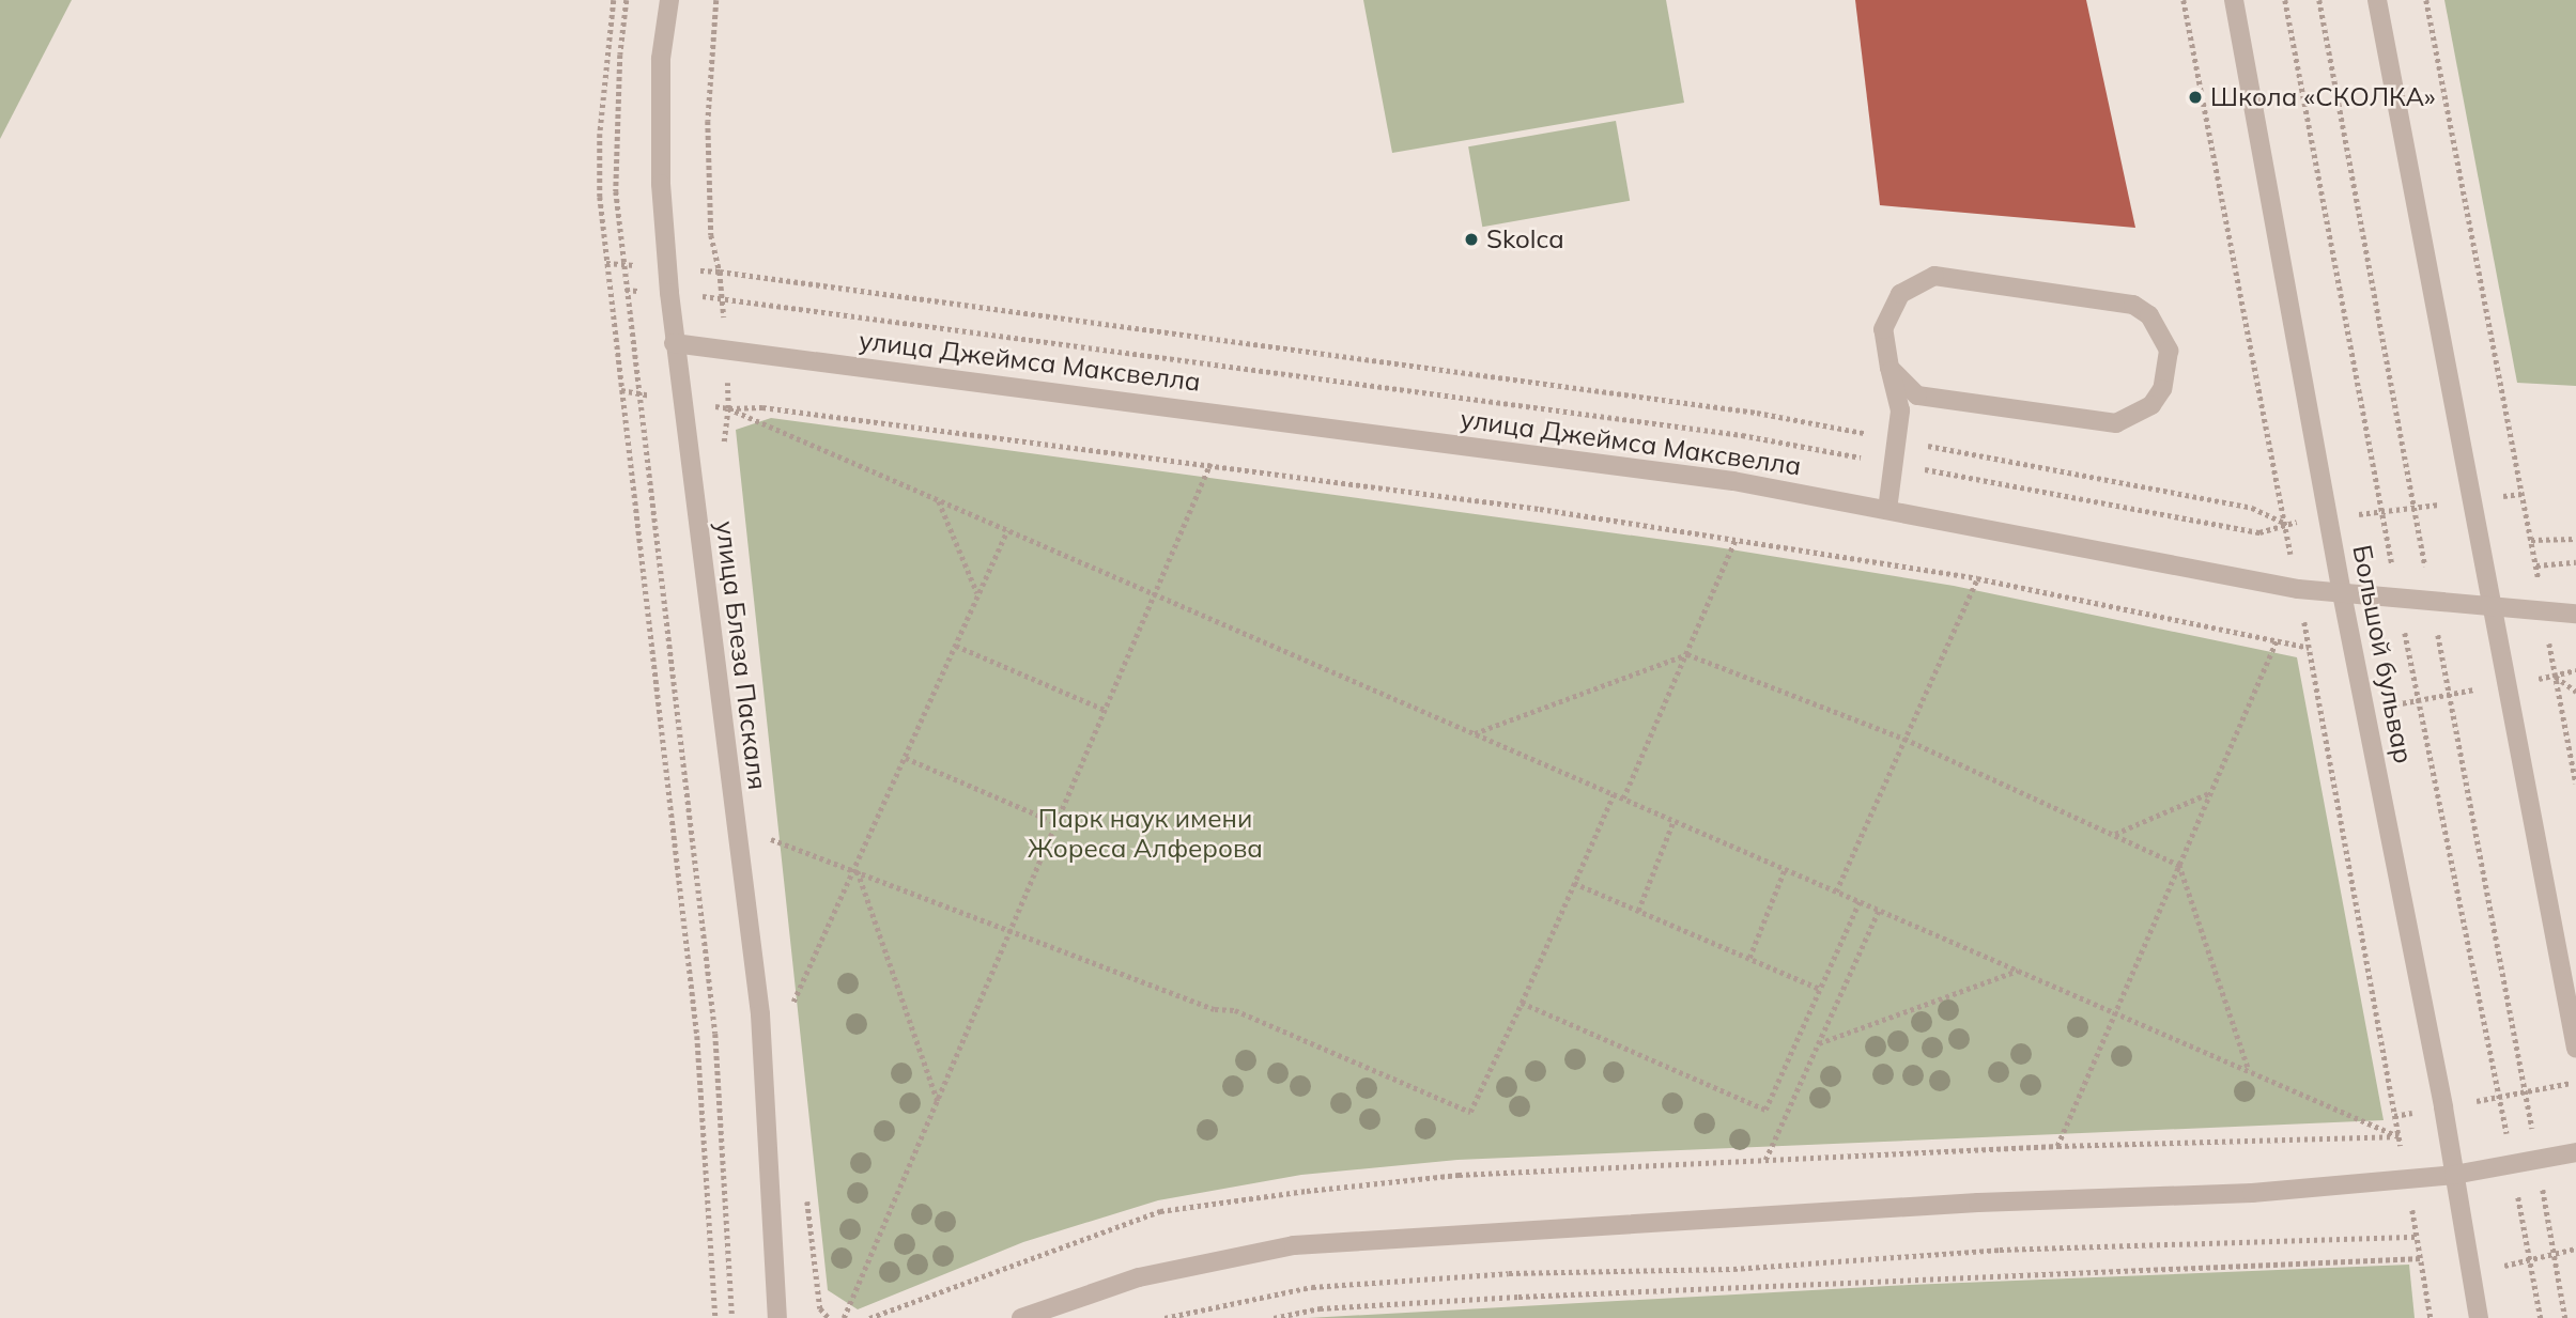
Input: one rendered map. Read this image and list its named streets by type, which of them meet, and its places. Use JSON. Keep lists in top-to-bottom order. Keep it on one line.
{"streets":{"street":["улица Джеймса Максвелла","Большой бульвар","улица Блеза Паскаля"]},"crossings":[["улица Джеймса Максвелла","Большой бульвар"],["улица Джеймса Максвелла","улица Блеза Паскаля"]],"parks":["Парк наук имени Жореса Алферова"],"places":["Школа «СКОЛКА»","Skolca"]}
